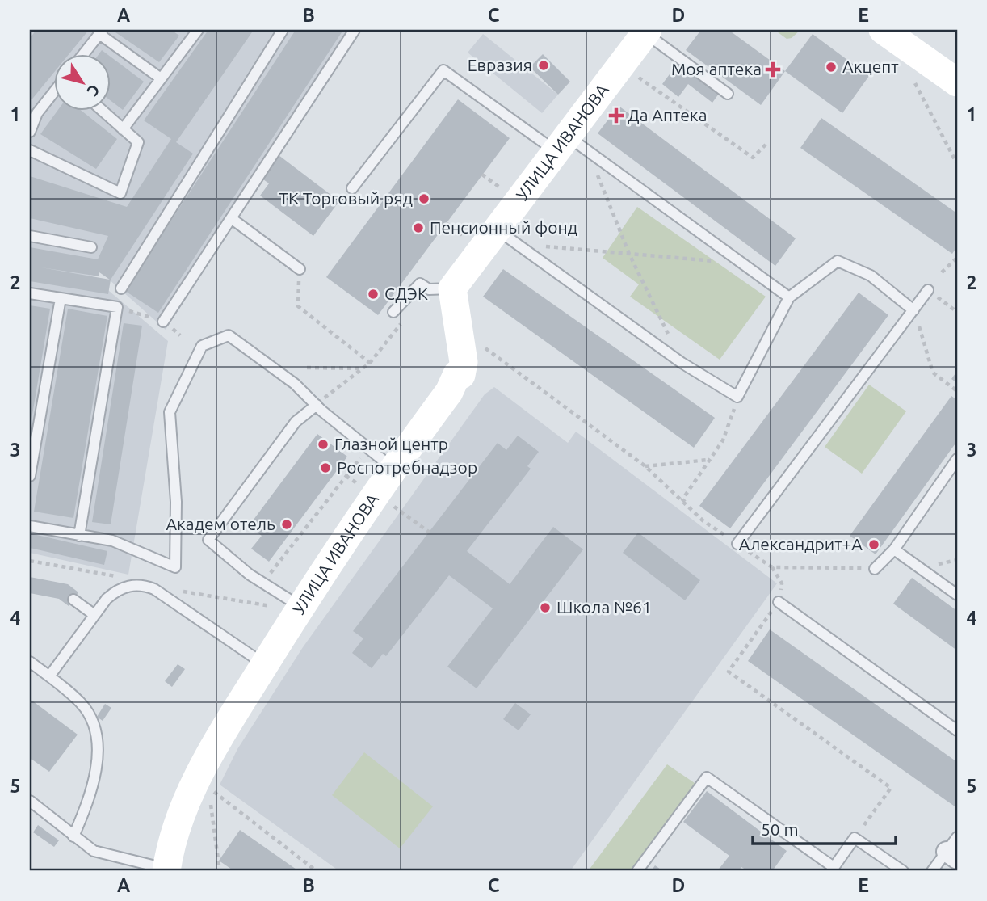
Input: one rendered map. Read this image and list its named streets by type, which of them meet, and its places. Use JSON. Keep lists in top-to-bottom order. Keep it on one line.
{"streets":{"street":["УЛИЦА ИВАНОВА"]},"places":{"other":["Евразия","Акцепт","ТК Торговый ряд","Пенсионный фонд","СДЭК","Глазной центр","Роспотребнадзор","Академ отель","Александрит+А","Школа №61"],"health":["Моя аптека","Да Аптека"]},"scale_bar":"50 m","north":"bottom right","grid":{"columns":["A","B","C","D","E"],"rows":["1","2","3","4","5"]}}
